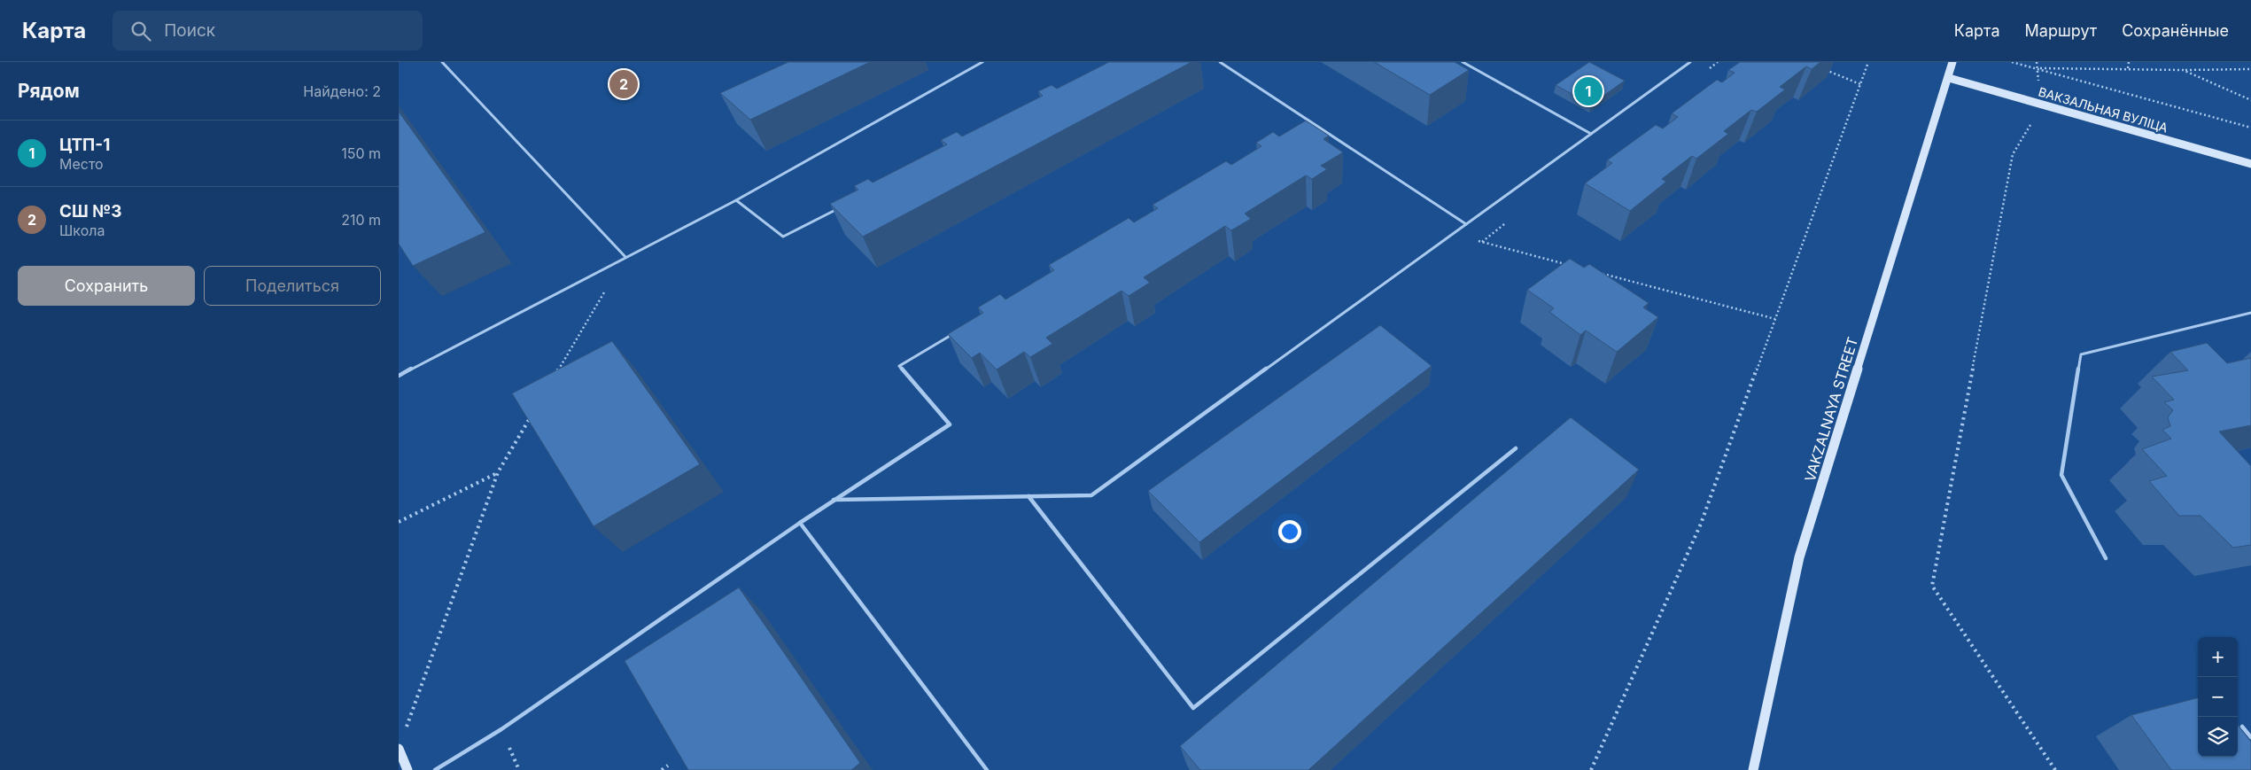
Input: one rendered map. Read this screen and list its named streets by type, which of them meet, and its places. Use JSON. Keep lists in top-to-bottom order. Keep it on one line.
{"streets":{"main road":["ВАКЗАЛЬНАЯ ВУЛІЦА","VAKZALNAYA STREET"]},"crossings":[["ВАКЗАЛЬНАЯ ВУЛІЦА","VAKZALNAYA STREET"]],"page":{"header":"Карта","search":"Поиск","nav":["Карта","Маршрут","Сохранённые"],"heading":["Рядом","Найдено: 2"],"pins":["2","1"],"list":[{"mark":"1","name":"ЦТП-1","note":"Место","value":"150 m"},{"mark":"2","name":"СШ №3","note":"Школа","value":"210 m"}],"buttons":["Сохранить","Поделиться"],"map_buttons":["+","−"]}}
